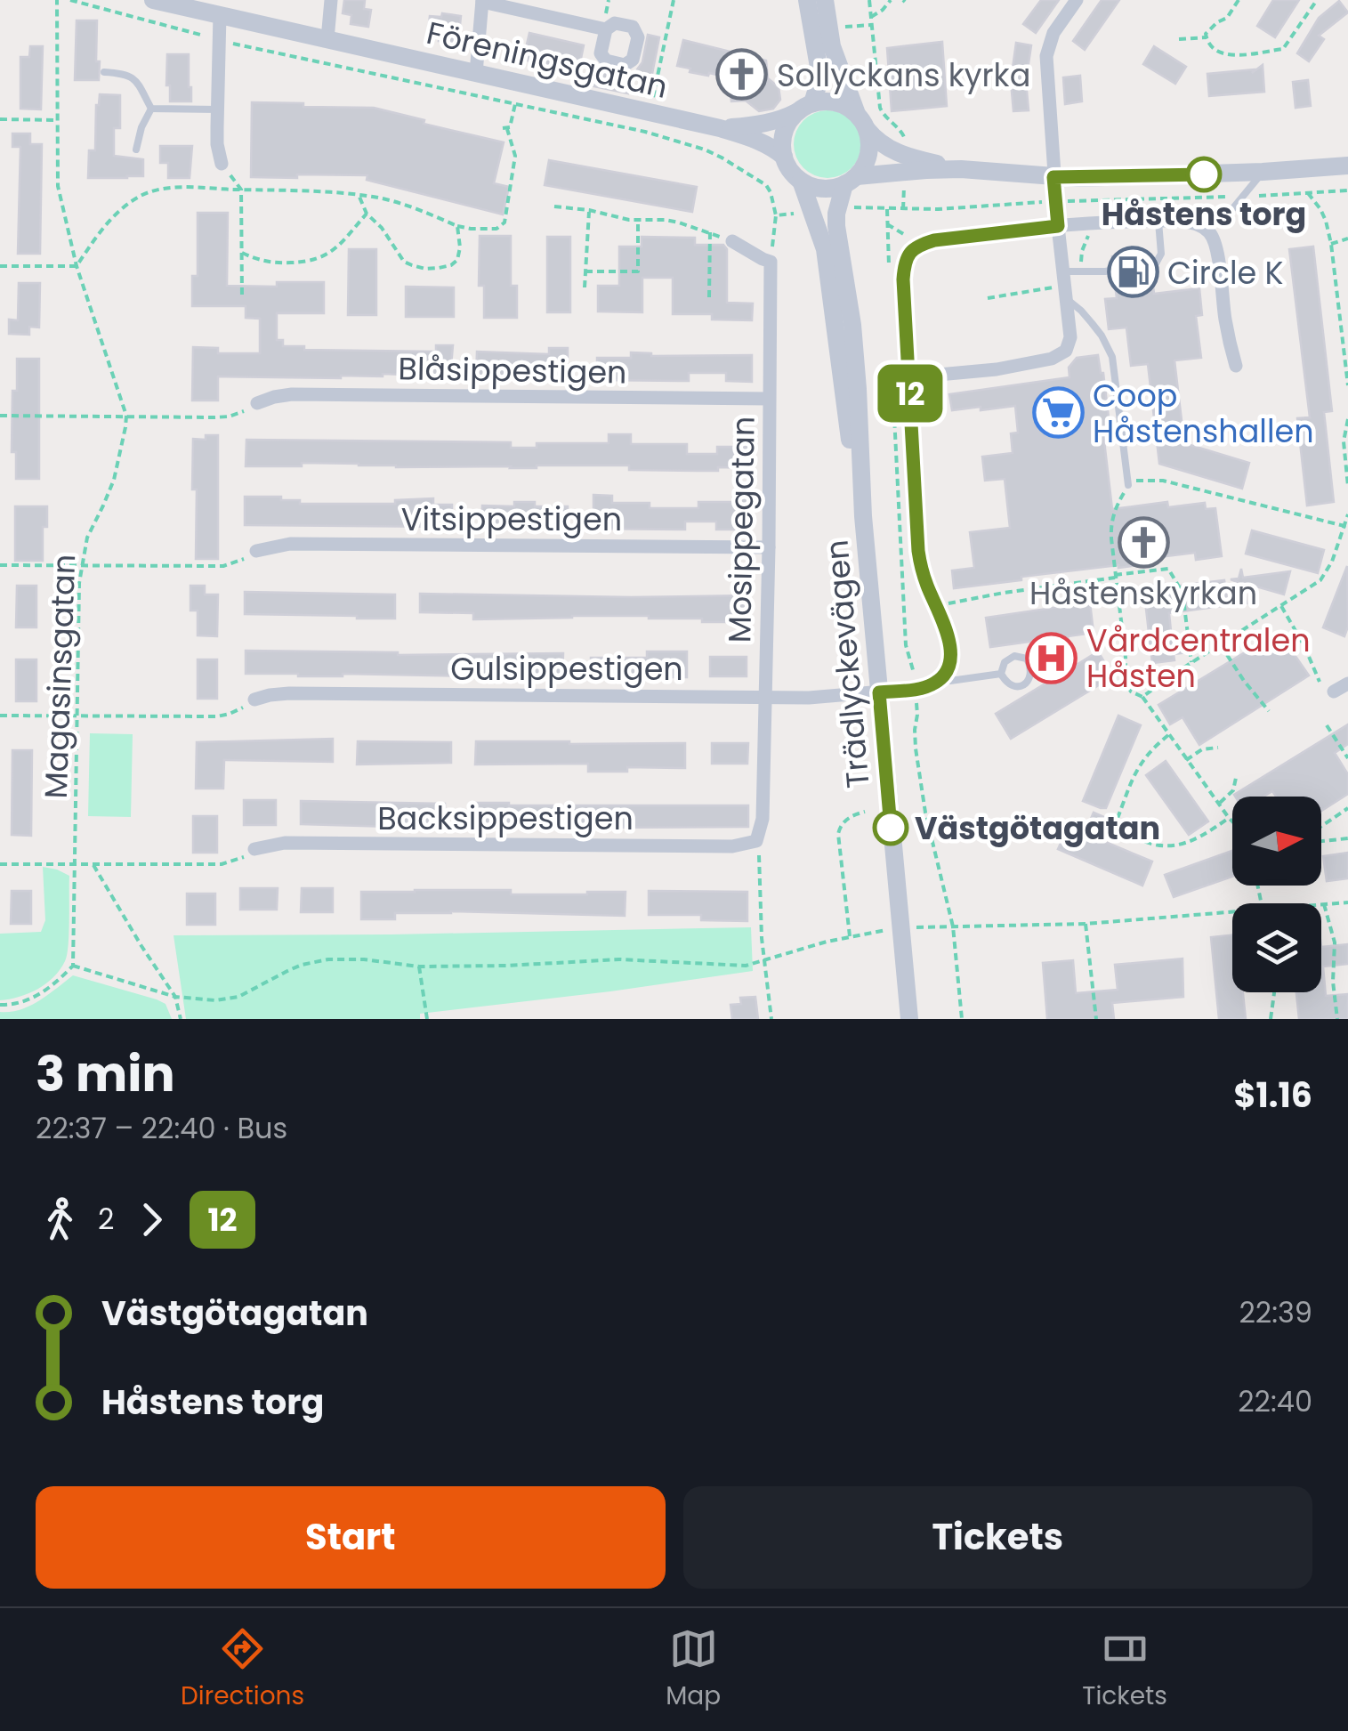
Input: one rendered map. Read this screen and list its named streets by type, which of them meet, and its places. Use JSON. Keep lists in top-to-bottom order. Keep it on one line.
{"streets":{"street":["Föreningsgatan","Blåsippestigen","Vitsippestigen","Mosippegatan","Trädlyckevägen","Gulsippestigen","Backsippestigen"],"path":["Magasinsgatan"]},"crossings":[["Föreningsgatan","Trädlyckevägen"],["Blåsippestigen","Mosippegatan"],["Vitsippestigen","Mosippegatan"],["Mosippegatan","Gulsippestigen"],["Mosippegatan","Backsippestigen"],["Trädlyckevägen","Gulsippestigen"]],"places":{"church":["Sollyckans kyrka","Håstenskyrkan"],"other":["Håstens torg","Västgötagatan"],"fuel station":["Circle K"],"supermarket":["Coop Håstenshallen"],"hospital":["Vårdcentralen Håsten"]},"lines":["bus line 12"],"north":"right","page":{"on_map":"12","heading":["3 min","22:37 – 22:40 · Bus","$1.16"],"legs":["2","12"],"list":[{"name":"Västgötagatan","value":"22:39"},{"name":"Håstens torg","value":"22:40"}],"buttons":["Start","Tickets"],"tabs":["Directions","Map","Tickets"]}}
